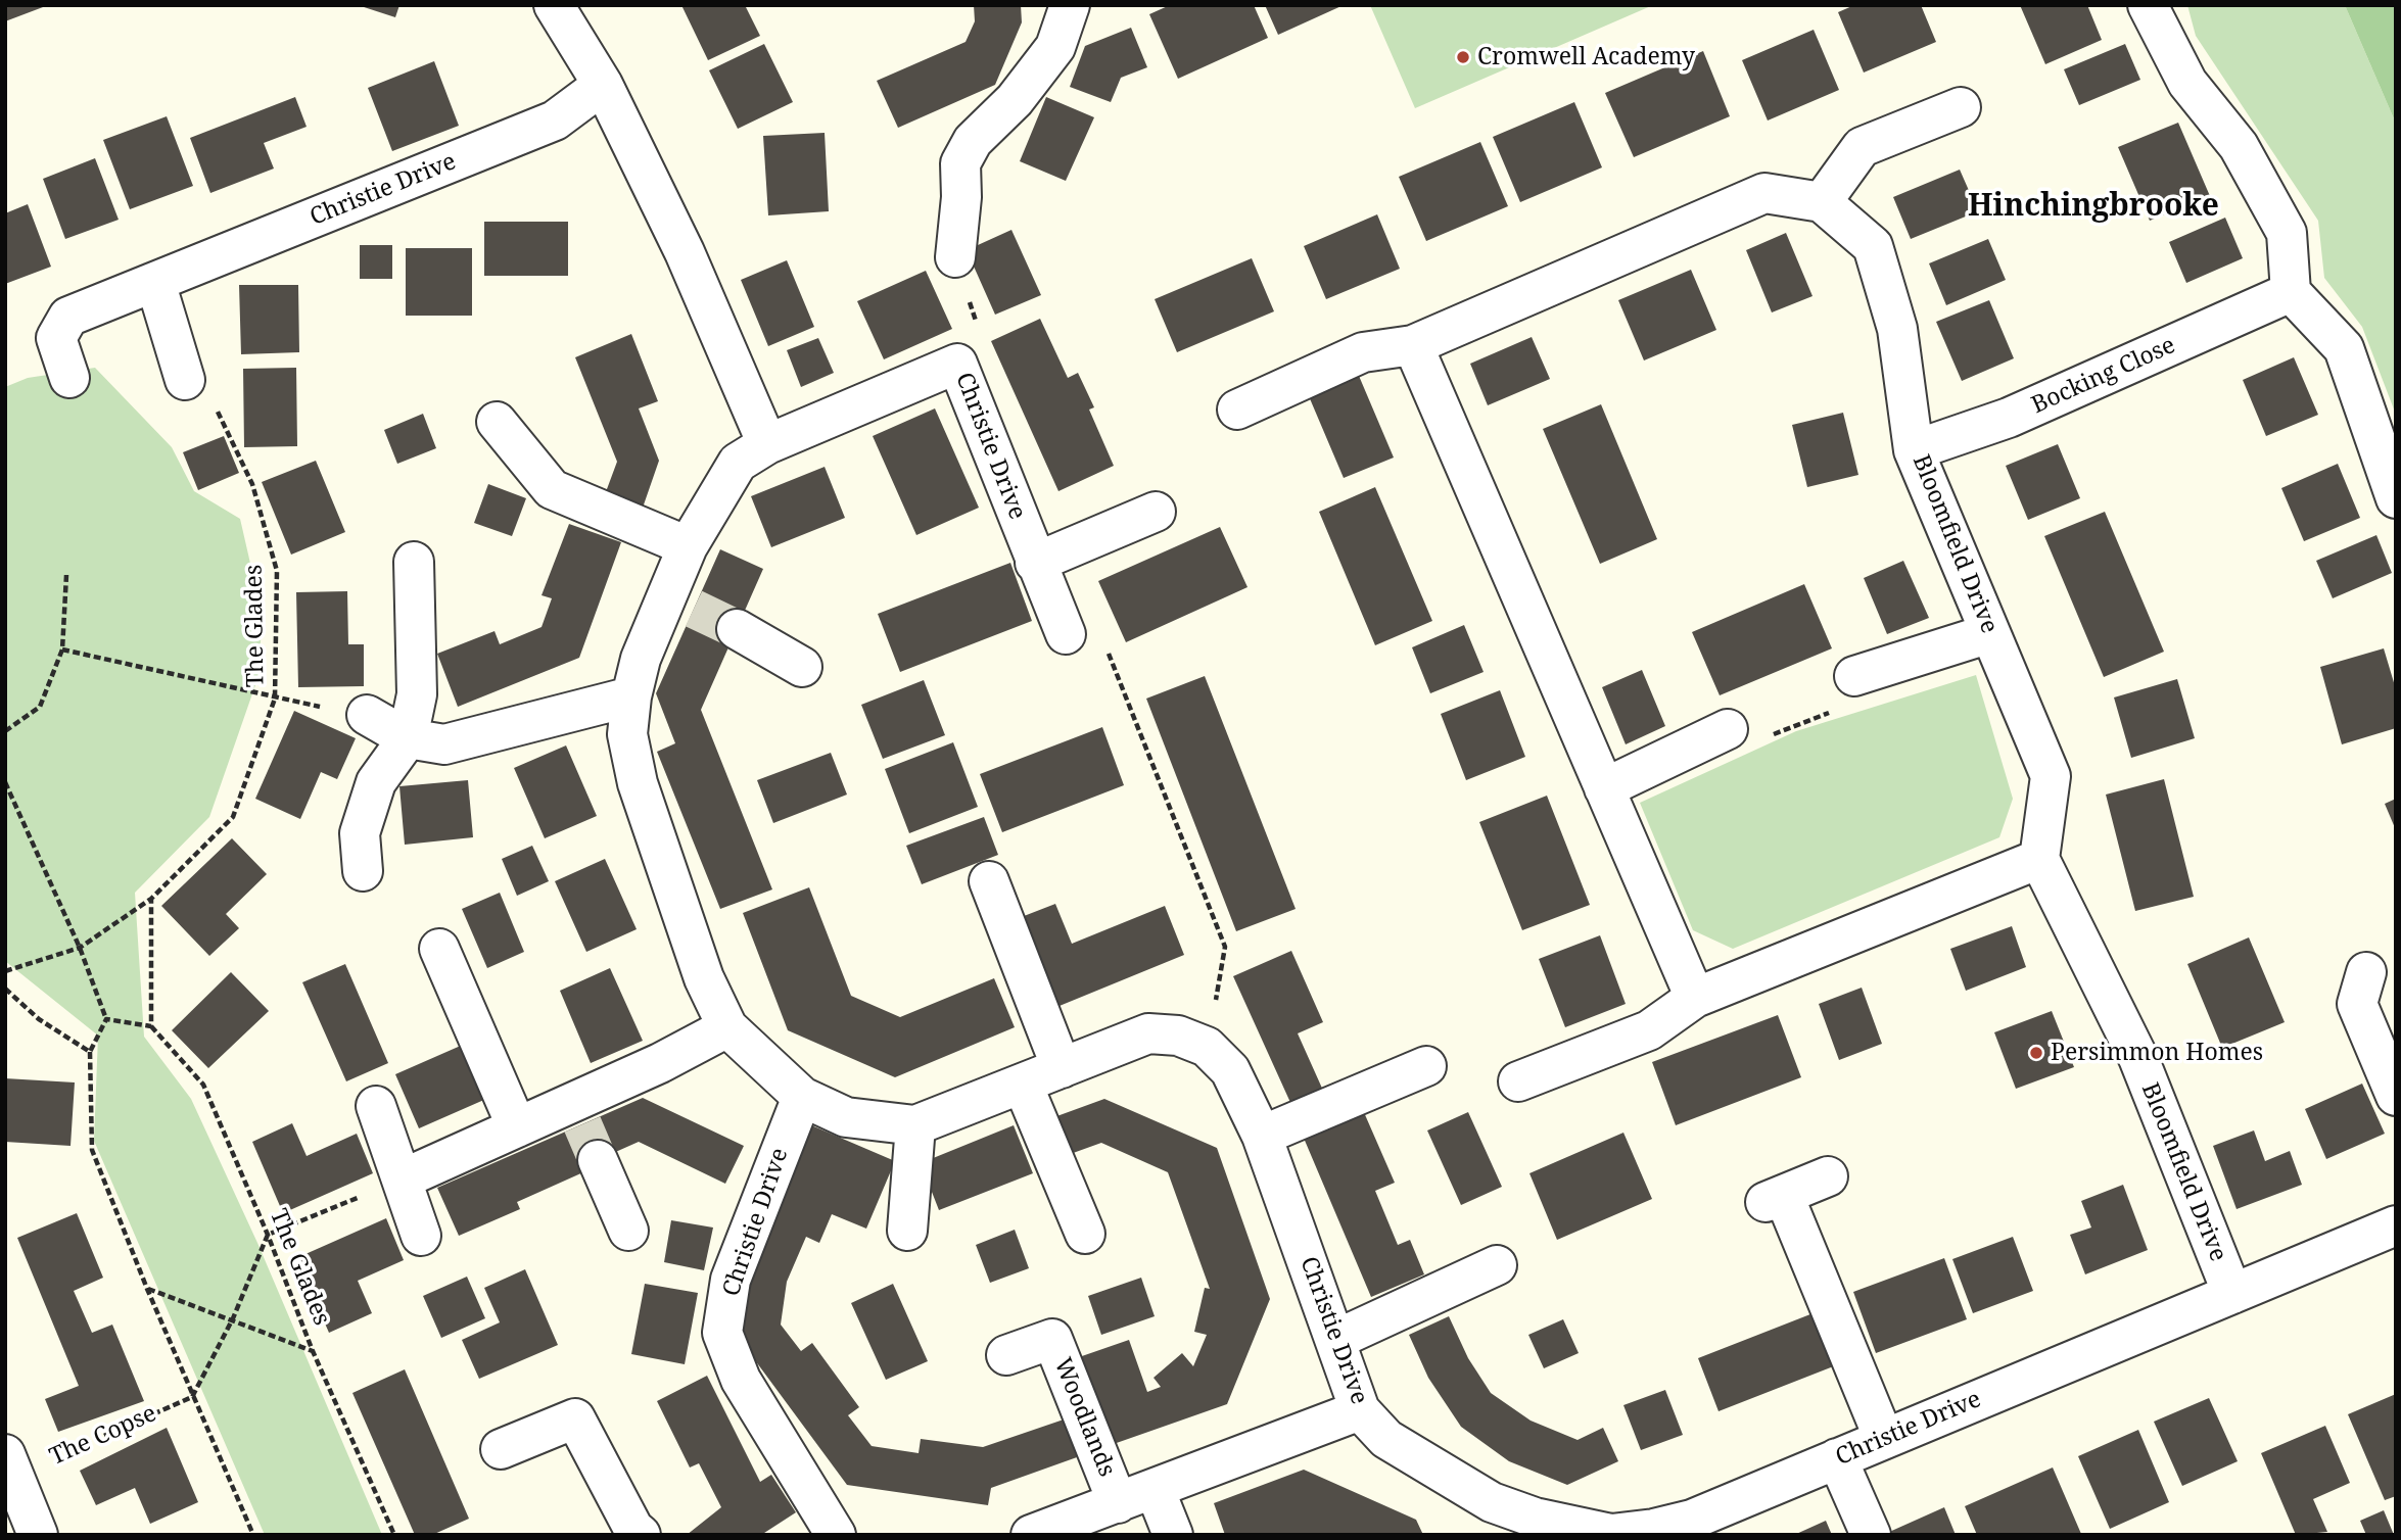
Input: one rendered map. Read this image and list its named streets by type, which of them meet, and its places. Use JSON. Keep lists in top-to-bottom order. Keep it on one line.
{"streets":{"street":["Christie Drive","Bocking Close","Bloomfield Drive","Woodlands"],"path":["The Glades","The Copse"]},"crossings":[["Christie Drive","Bloomfield Drive"],["Christie Drive","Woodlands"],["Bocking Close","Bloomfield Drive"]],"districts":["Hinchingbrooke"],"places":["Cromwell Academy","Persimmon Homes"]}
